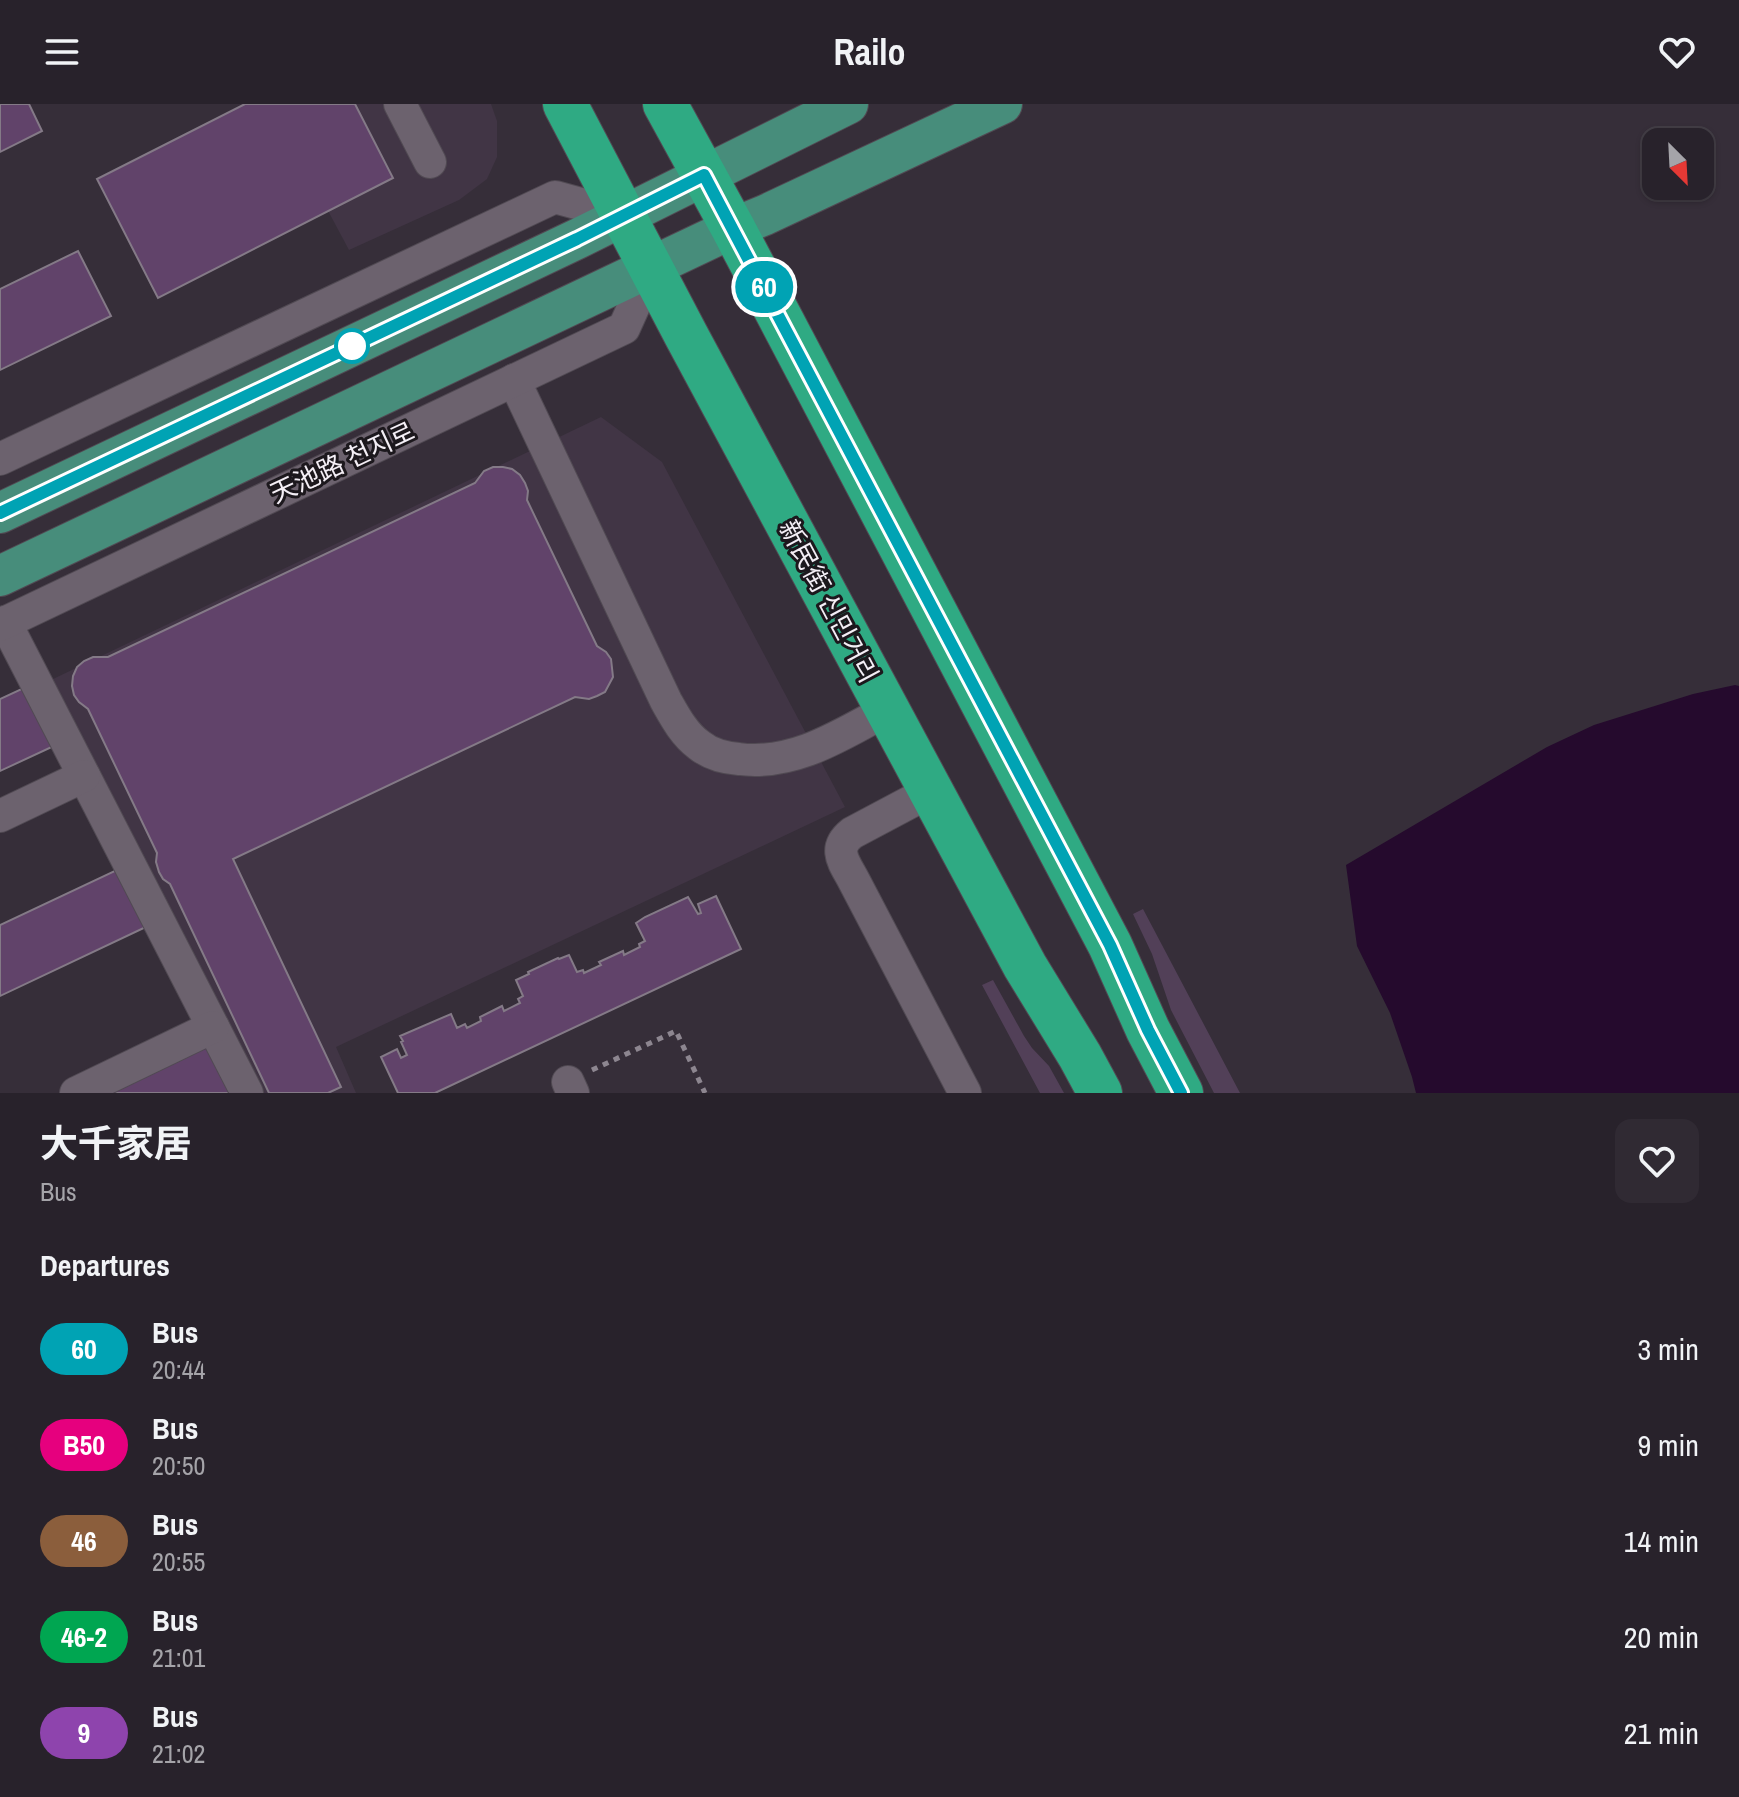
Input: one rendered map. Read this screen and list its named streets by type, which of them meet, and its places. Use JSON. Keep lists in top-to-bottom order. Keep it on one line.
{"streets":{"highway":["新民街 신민거리"],"main road":["天池路 천지로"]},"crossings":[["天池路 천지로","新民街 신민거리"]],"lines":["bus line 60"],"north":"bottom right","page":{"header":"Railo","on_map":"60","heading":[["大千家居","Bus"],"Departures"],"list":[{"mark":"60","name":"Bus","note":"20:44","value":"3 min"},{"mark":"B50","name":"Bus","note":"20:50","value":"9 min"},{"mark":"46","name":"Bus","note":"20:55","value":"14 min"},{"mark":"46-2","name":"Bus","note":"21:01","value":"20 min"},{"mark":"9","name":"Bus","note":"21:02","value":"21 min"}]}}
